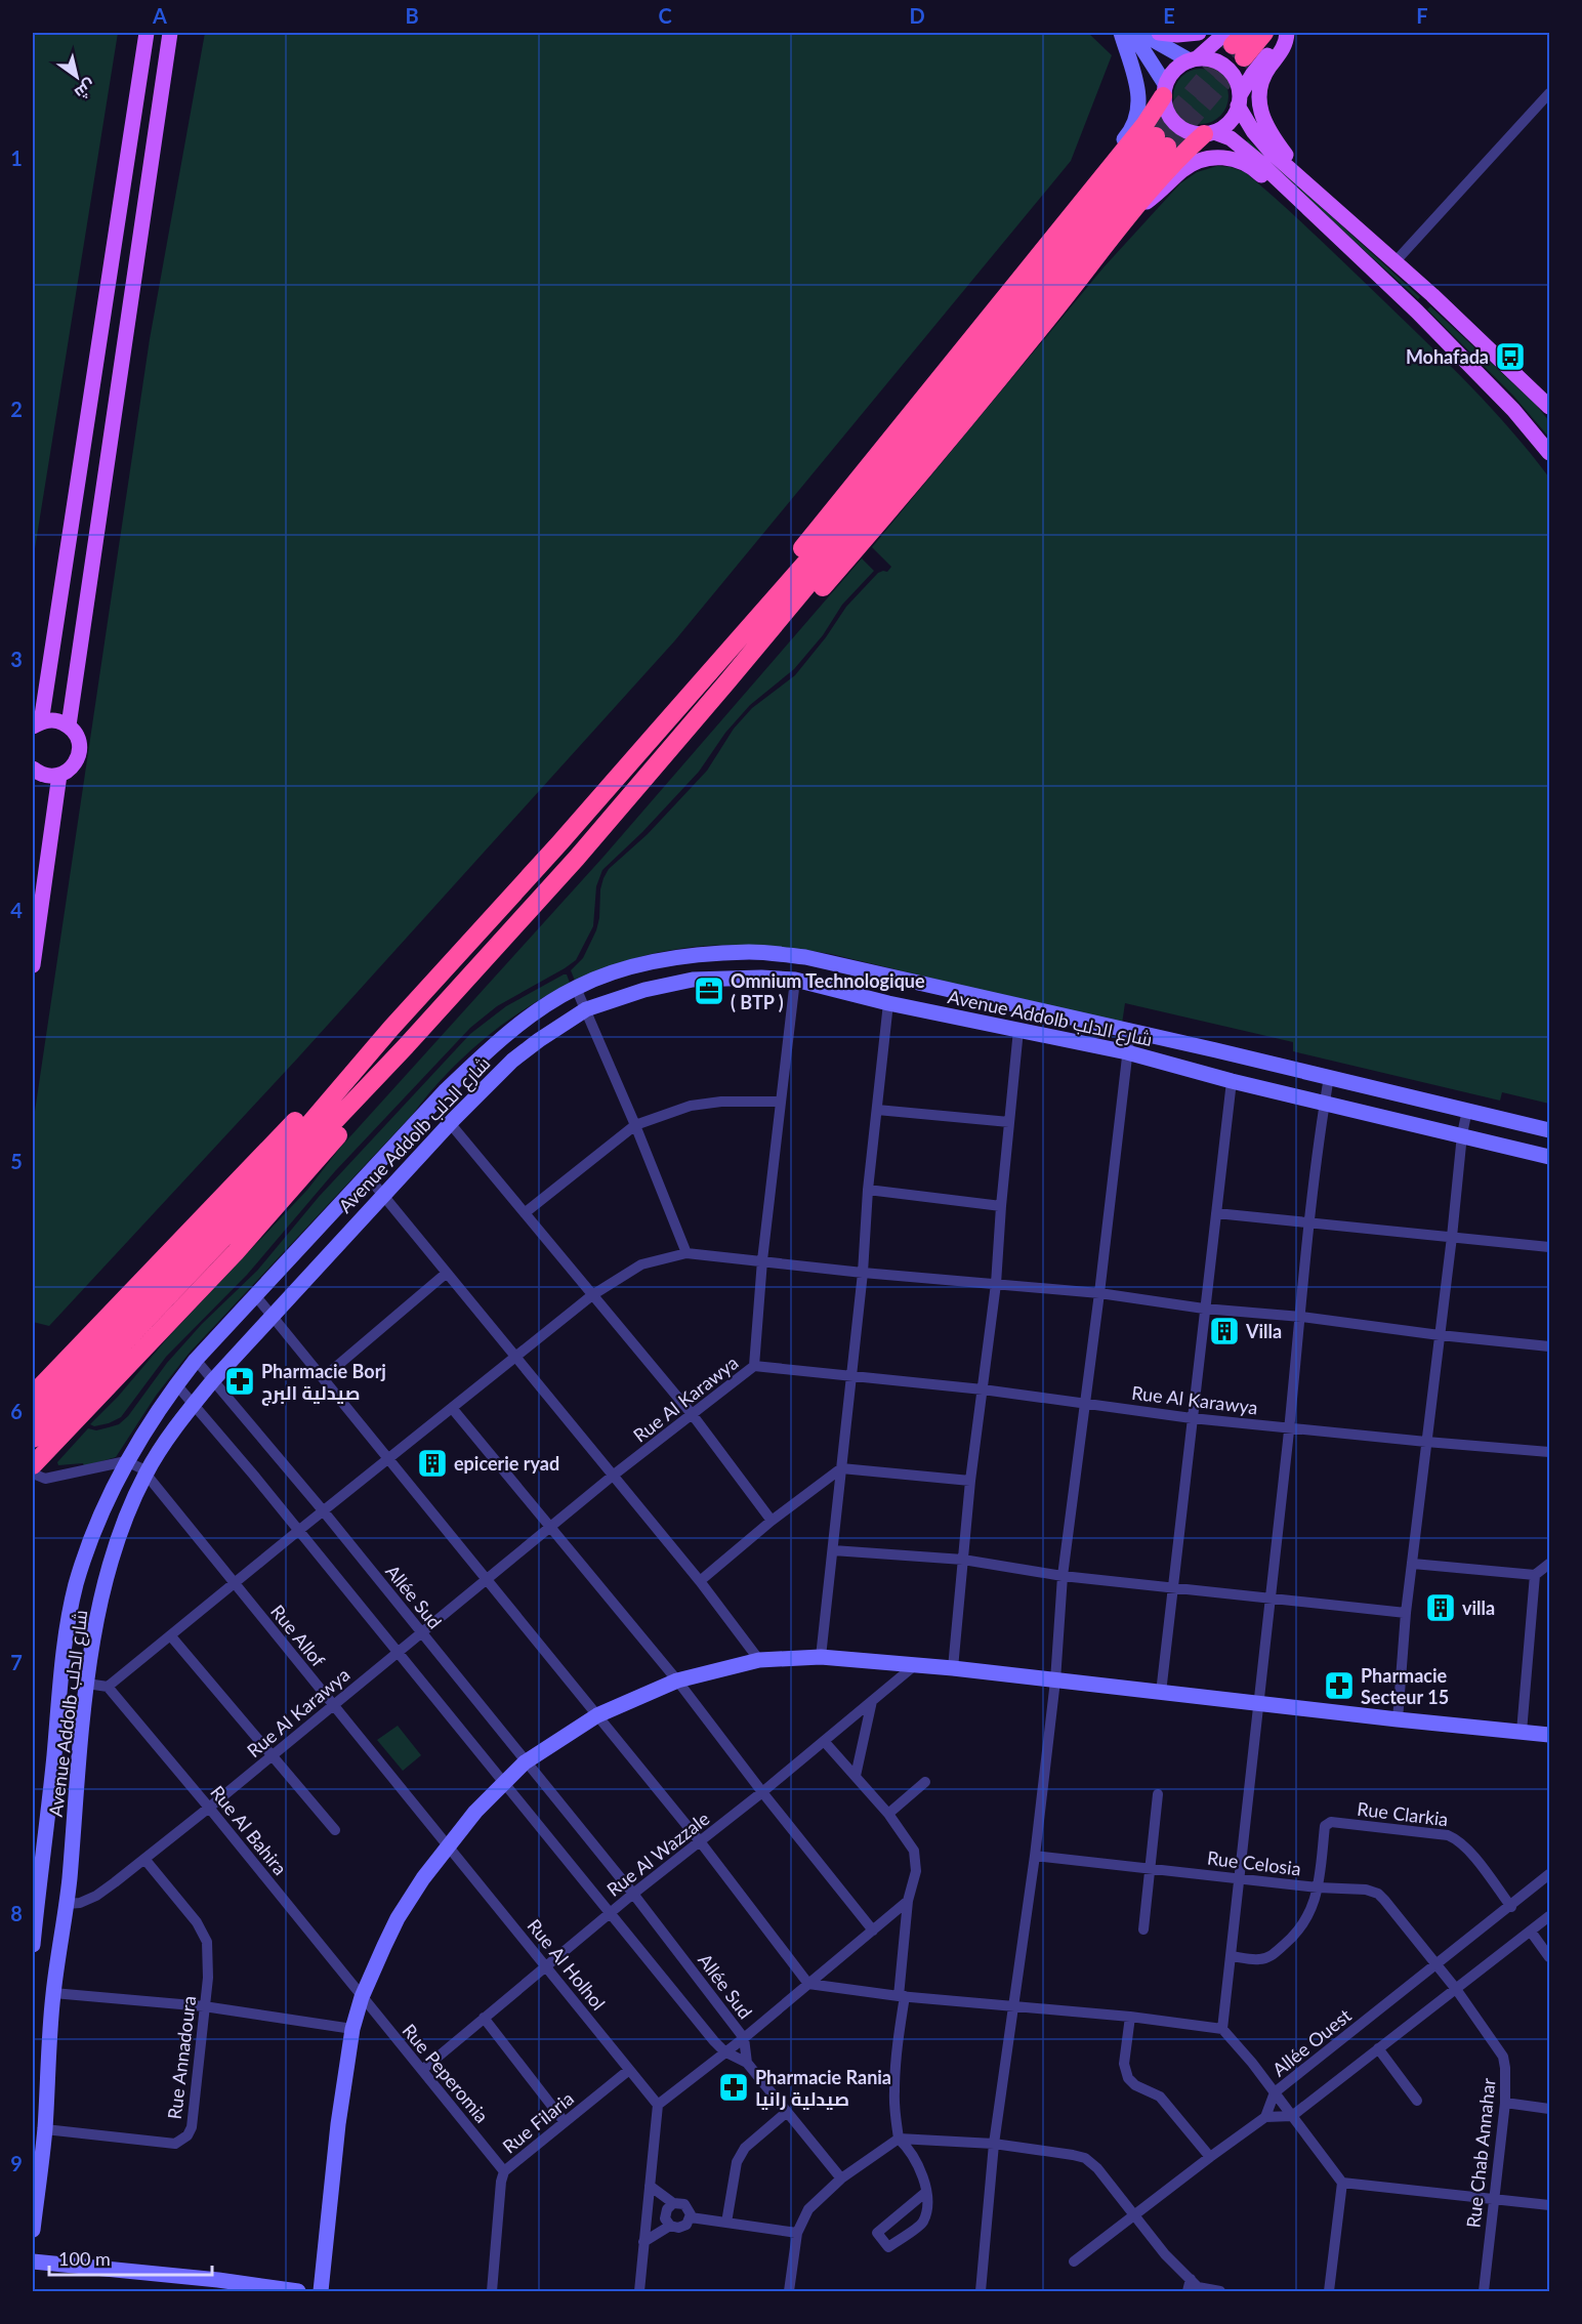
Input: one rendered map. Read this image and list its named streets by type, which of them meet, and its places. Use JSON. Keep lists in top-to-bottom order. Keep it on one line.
{"streets":{"street":["Avenue Addolb شارع الدلب","Rue Al Karawya","Allée Sud","Rue Allof","Rue Clarkia","Rue Al Bahira","Rue Al Wazzale","Rue Celosia","Rue Al Holhol","Allée Ouest","Rue Annadoura","Rue Peperomia","Rue Filaria","Rue Chab Annahar"]},"crossings":[["Avenue Addolb شارع الدلب","Rue Al Karawya"],["Avenue Addolb شارع الدلب","Allée Sud"],["Avenue Addolb شارع الدلب","Rue Allof"],["Avenue Addolb شارع الدلب","Rue Annadoura"],["Rue Al Karawya","Allée Sud"],["Rue Al Karawya","Rue Allof"],["Rue Al Karawya","Rue Al Bahira"],["Rue Al Karawya","Rue Annadoura"],["Allée Sud","Rue Al Wazzale"],["Rue Allof","Rue Al Holhol"],["Rue Clarkia","Rue Celosia"],["Rue Clarkia","Allée Ouest"],["Rue Al Bahira","Rue Peperomia"],["Rue Al Wazzale","Rue Al Holhol"],["Rue Al Wazzale","Rue Peperomia"],["Rue Celosia","Allée Ouest"],["Rue Celosia","Rue Chab Annahar"],["Rue Al Holhol","Rue Filaria"],["Allée Ouest","Rue Chab Annahar"],["Rue Peperomia","Rue Filaria"]],"places":{"bus stop":["Mohafada"],"office":["Omnium Technologique ( BTP )"],"building":["Villa","epicerie ryad","villa"],"pharmacy":["Pharmacie Borj صيدلية البرج","Pharmacie Secteur 15","Pharmacie Rania صيدلية رانيا"]},"scale_bar":"100 m","north":"bottom right","grid":{"columns":["A","B","C","D","E","F"],"rows":["1","2","3","4","5","6","7","8","9"]}}
